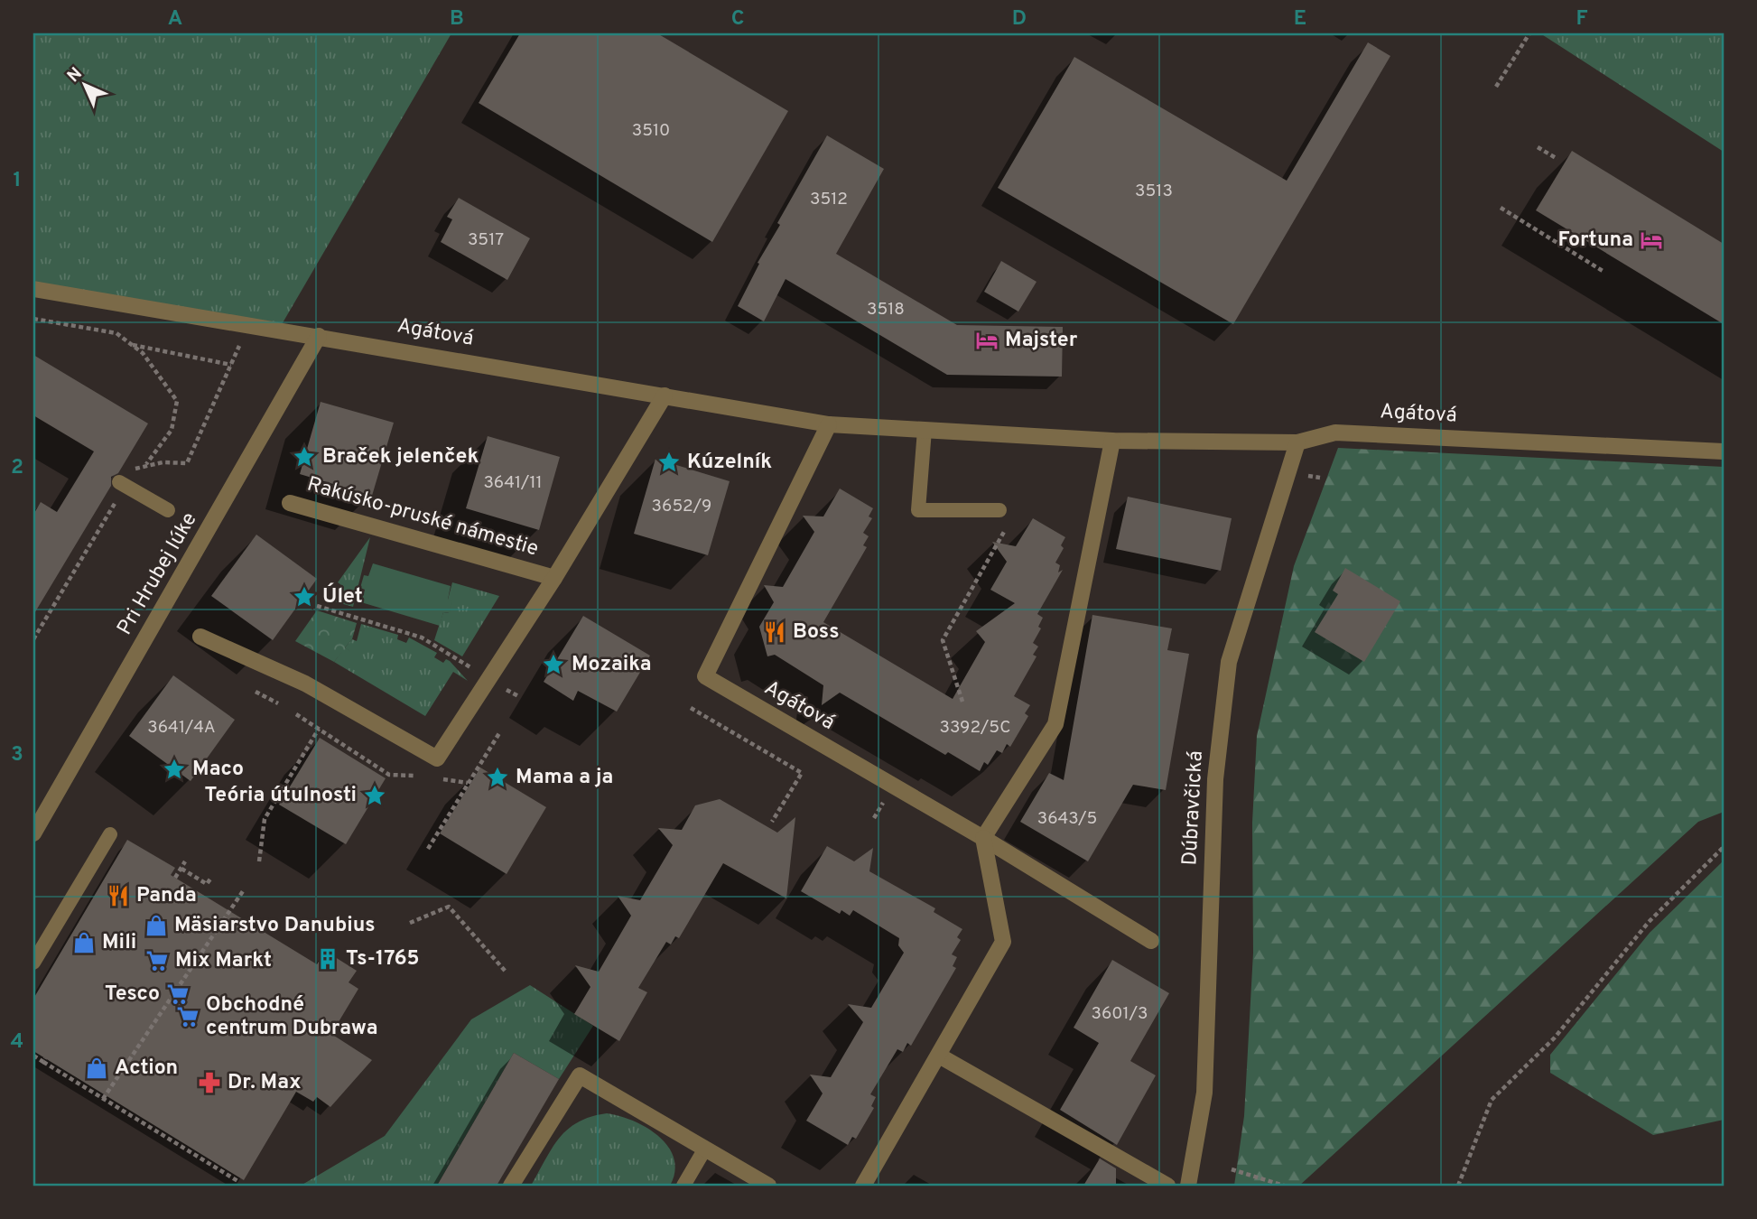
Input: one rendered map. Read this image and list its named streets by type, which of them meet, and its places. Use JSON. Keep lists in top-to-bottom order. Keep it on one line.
{"streets":{"street":["Agátová","Rakúsko-pruské námestie","Pri Hrubej lúke","Dúbravčická"]},"crossings":[["Agátová","Pri Hrubej lúke"],["Agátová","Dúbravčická"]],"places":{"hotel":["Fortuna","Majster"],"place":["Braček jelenček","Kúzelník","Úlet","Mozaika","Maco","Mama a ja","Teória útulnosti"],"restaurant":["Boss","Panda"],"shop":["Mäsiarstvo Danubius","Mili","Action"],"building":["Ts-1765"],"supermarket":["Mix Markt","Tesco","Obchodné centrum Dubrawa"],"pharmacy":["Dr. Max"]},"house_numbers":["3510","3513","3512","3517","3518","3641/11","3652/9","3641/4A","3392/5C","3643/5","3601/3"],"north":"top left","grid":{"columns":["A","B","C","D","E","F"],"rows":["1","2","3","4"]}}
